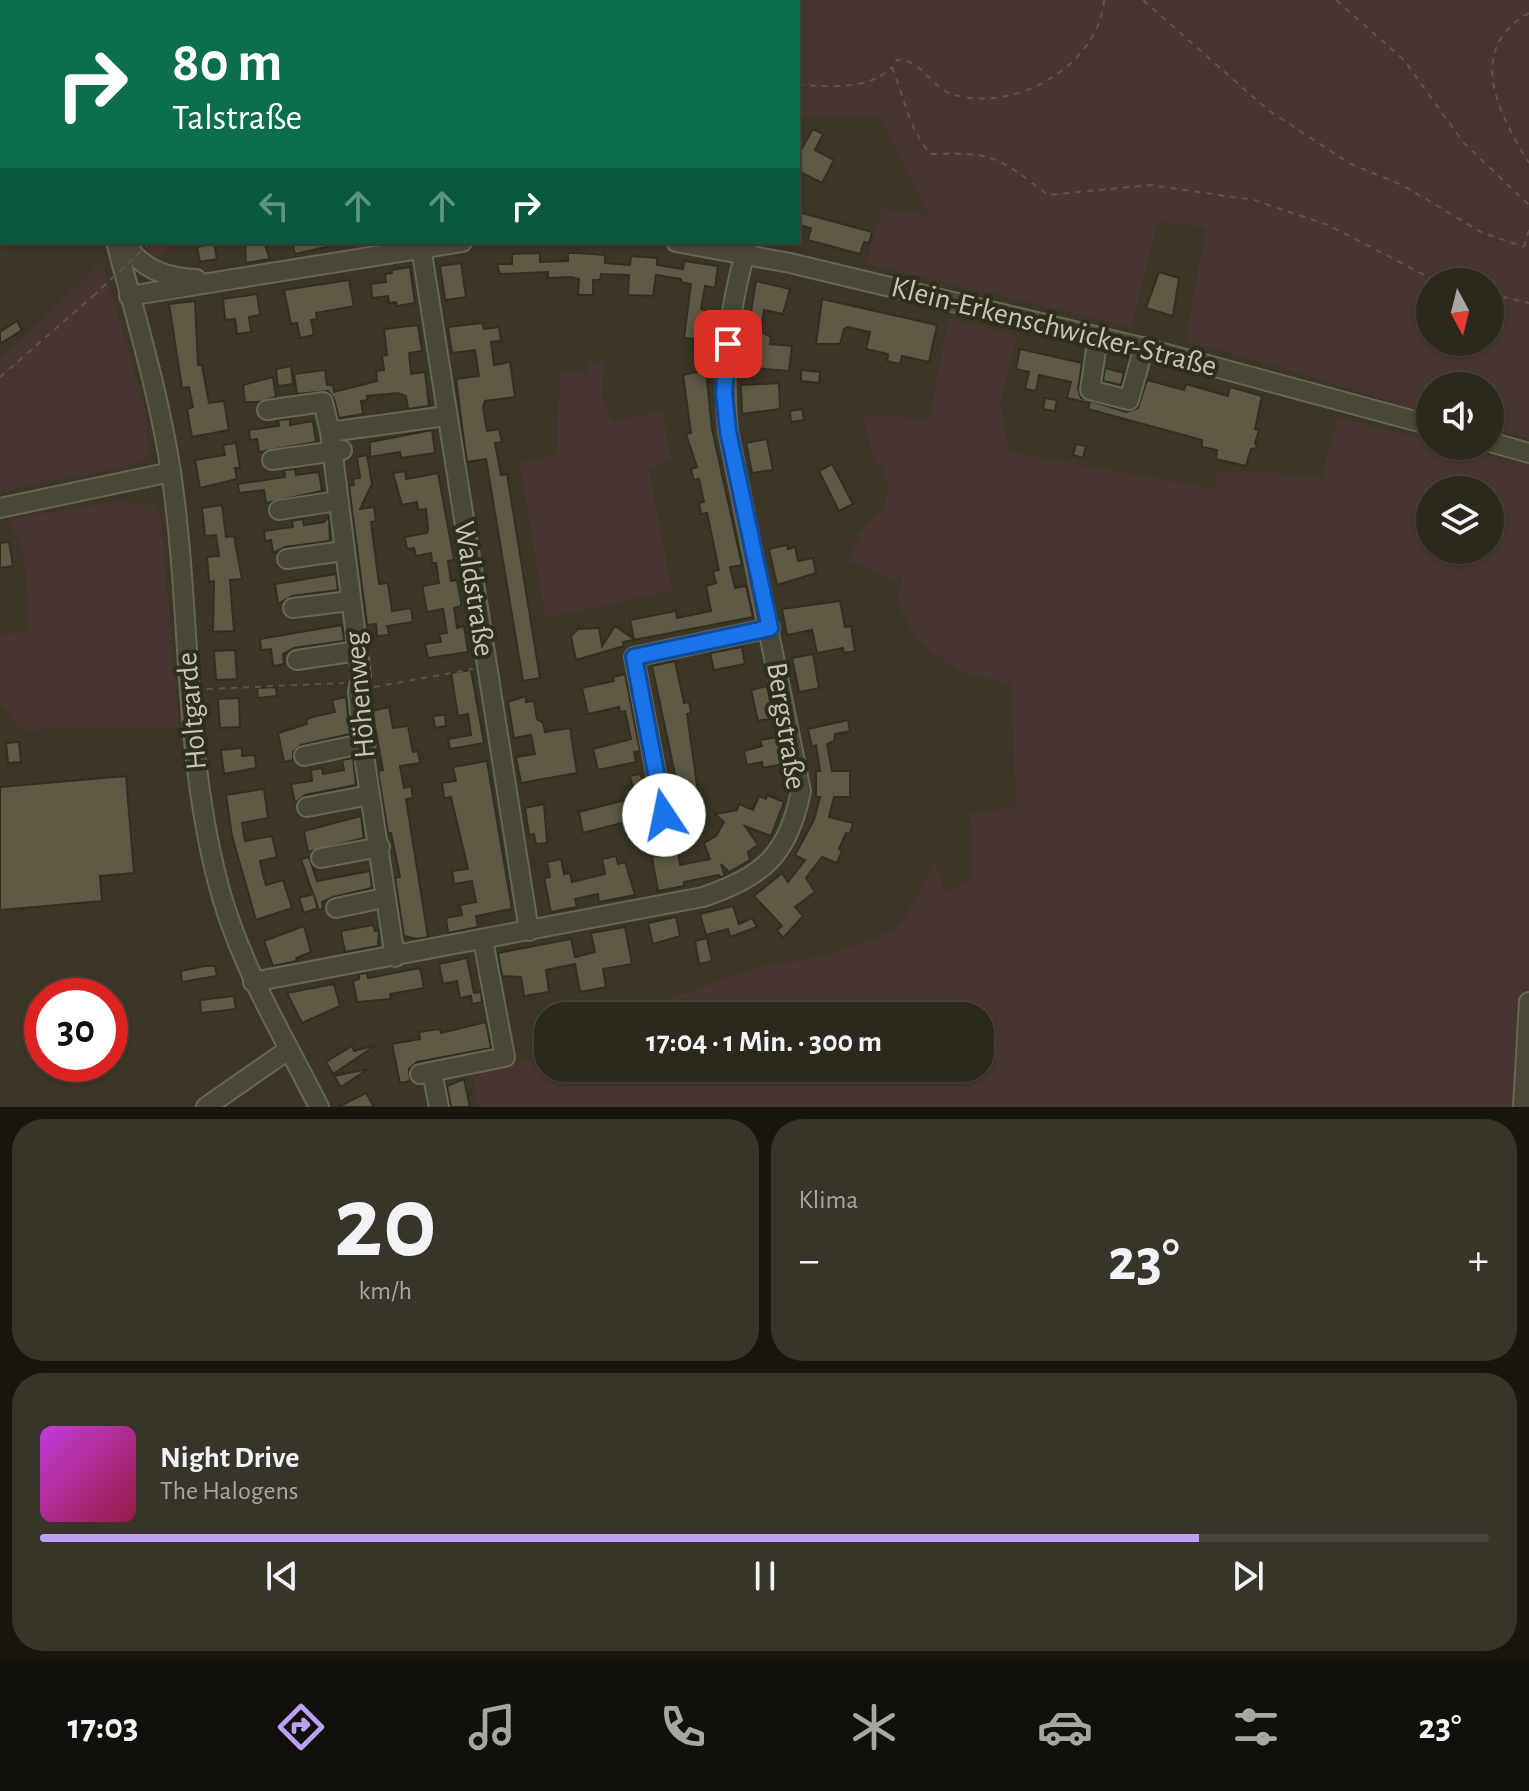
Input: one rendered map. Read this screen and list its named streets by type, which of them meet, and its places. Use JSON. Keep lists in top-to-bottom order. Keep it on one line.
{"streets":{"street":["Klein-Erkenschwicker-Straße","Waldstraße","Höhenweg","Holtgarde","Bergstraße"]},"crossings":[["Klein-Erkenschwicker-Straße","Bergstraße"],["Waldstraße","Bergstraße"],["Höhenweg","Bergstraße"],["Holtgarde","Bergstraße"]],"north":"bottom","page":{"turn":["80 m","Talstraße"],"limit":"30","trip":"17:04 · 1 Min. · 300 m","tile":[["20","km/h"],"Klima"],"heat":["−","23°","+"],"song":["Night Drive","The Halogens"],"tabs":["17:03","23°"]}}
